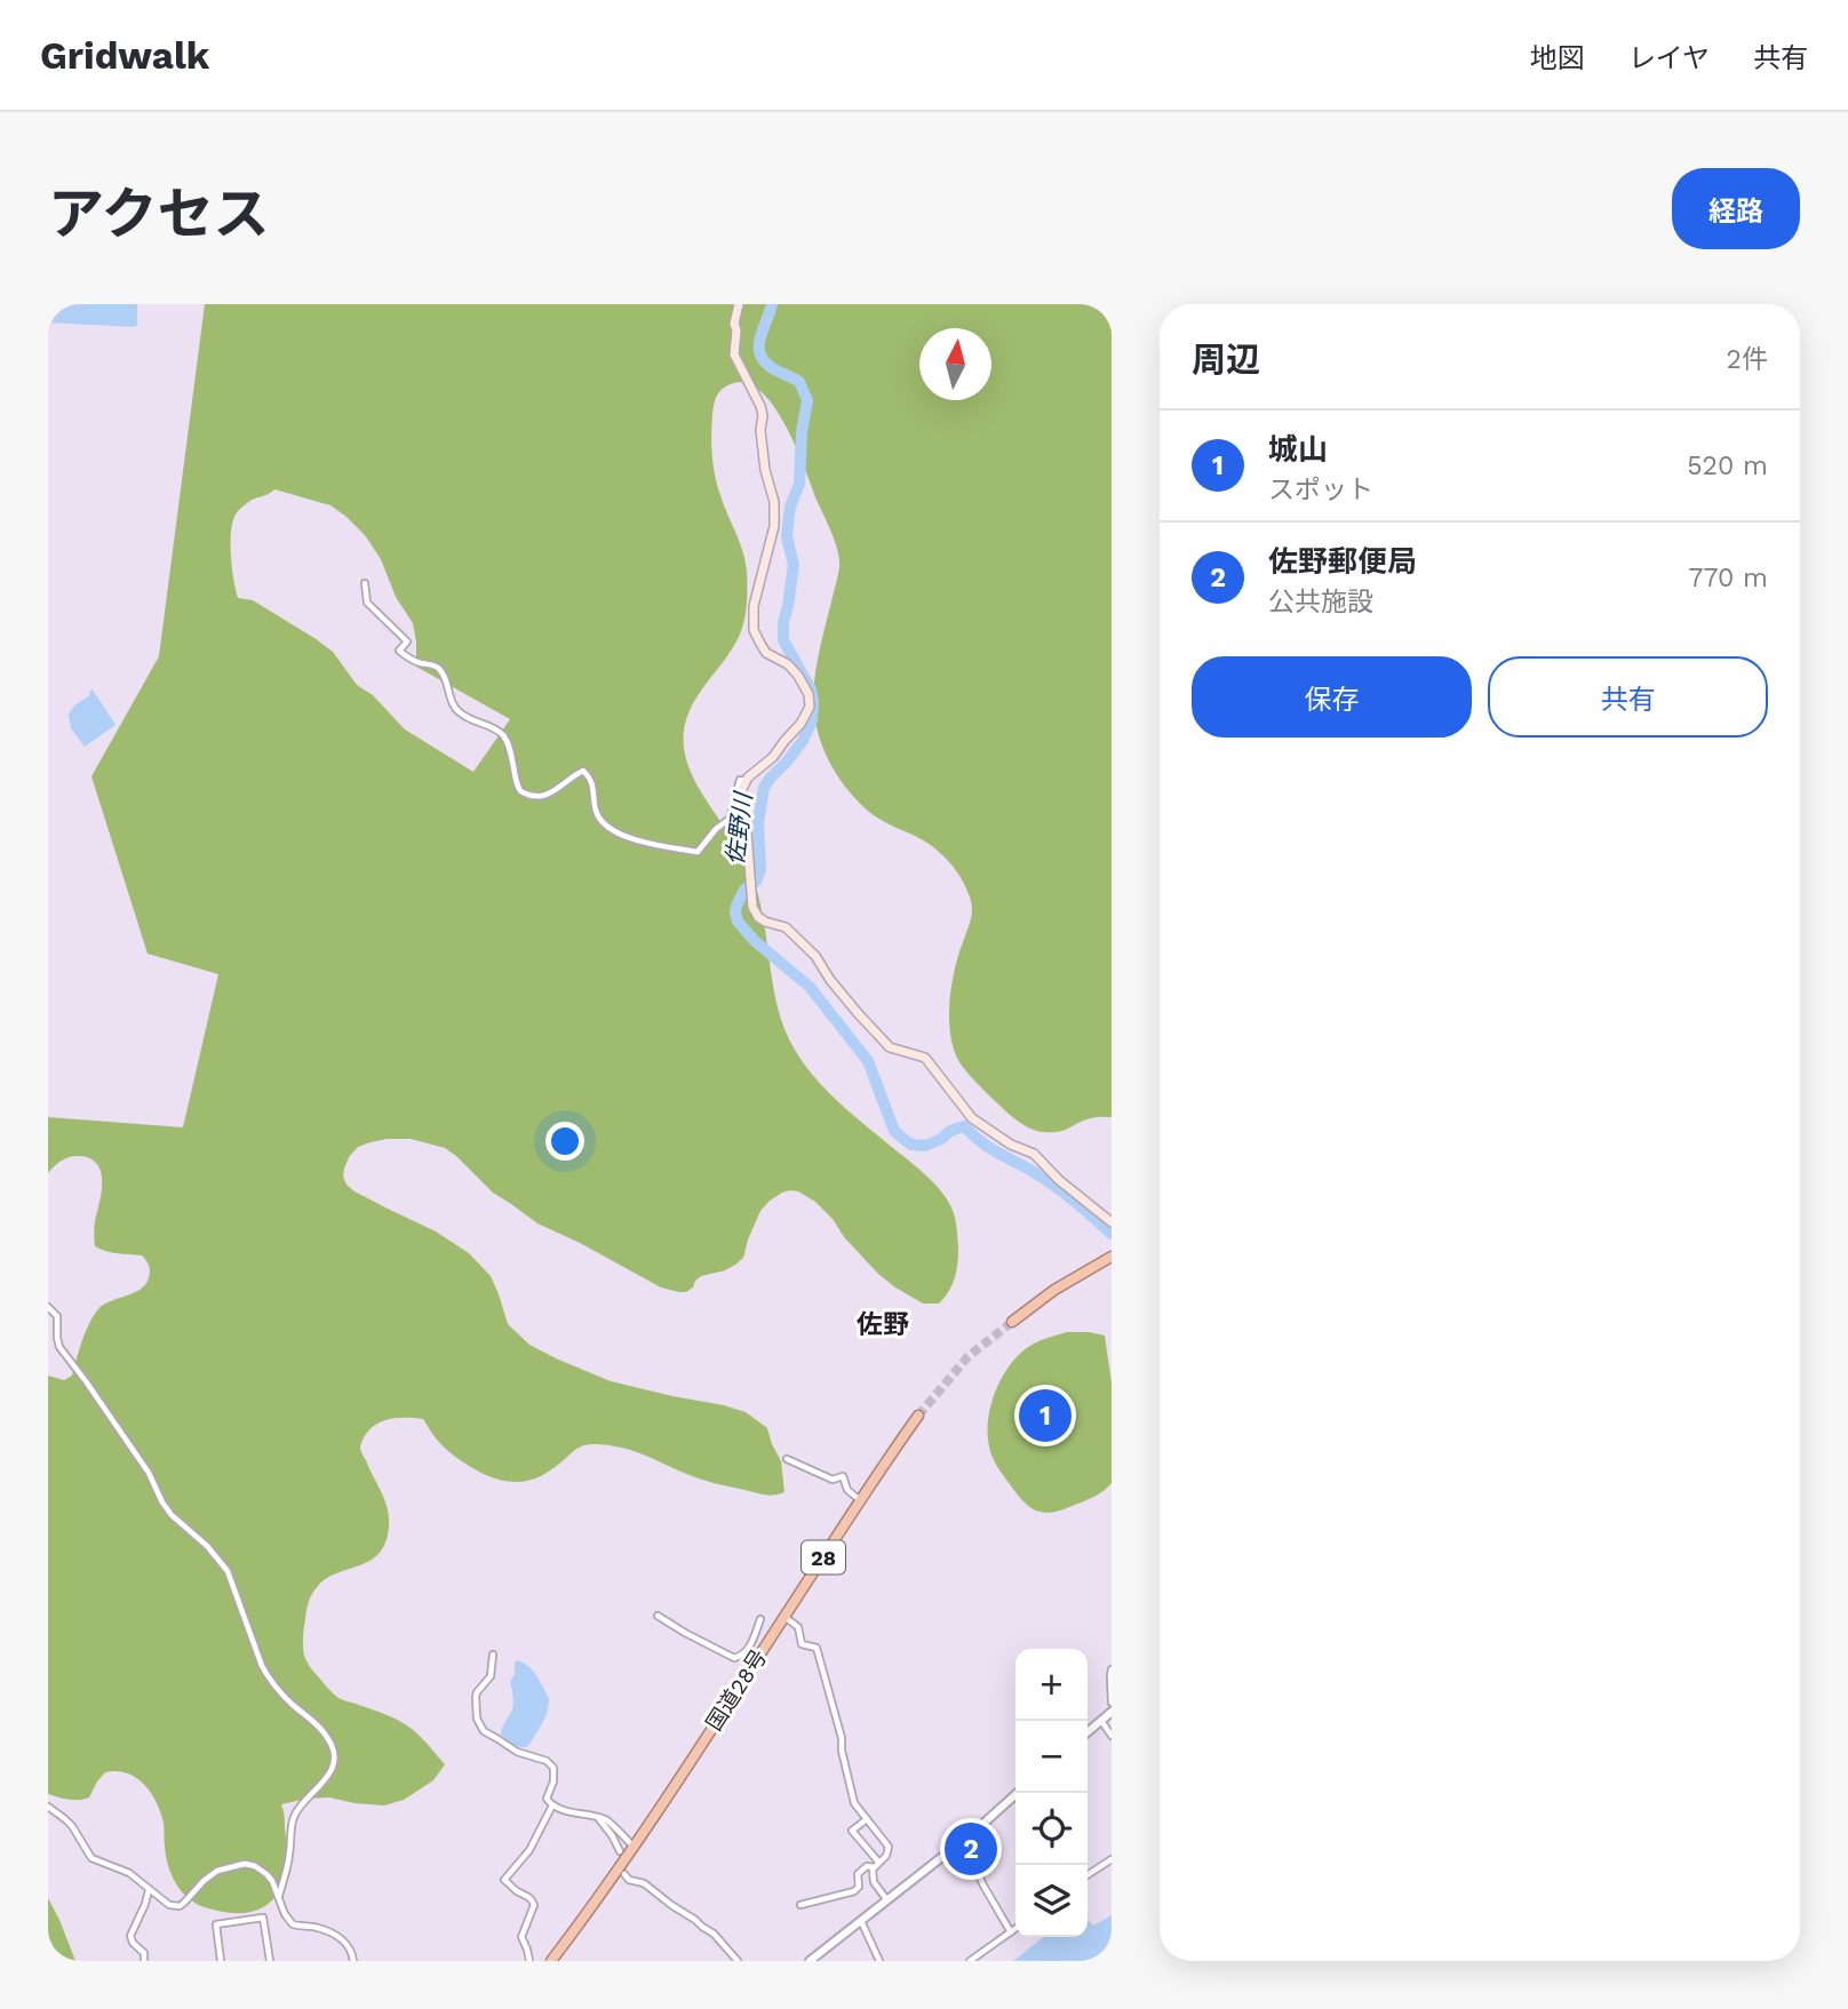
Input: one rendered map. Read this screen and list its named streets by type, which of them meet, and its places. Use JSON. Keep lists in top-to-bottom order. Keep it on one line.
{"streets":{"highway":["28","国道28号"]},"districts":["佐野"],"water":["佐野川"],"north":"top","page":{"header":"Gridwalk","nav":["地図","レイヤ","共有"],"title":"アクセス","buttons":["経路",["保存","共有"]],"heading":["周辺","2件"],"list":[{"mark":"1","name":"城山","note":"スポット","value":"520 m"},{"mark":"2","name":"佐野郵便局","note":"公共施設","value":"770 m"}],"pins":["1","2"],"map_buttons":["+","−"]}}
